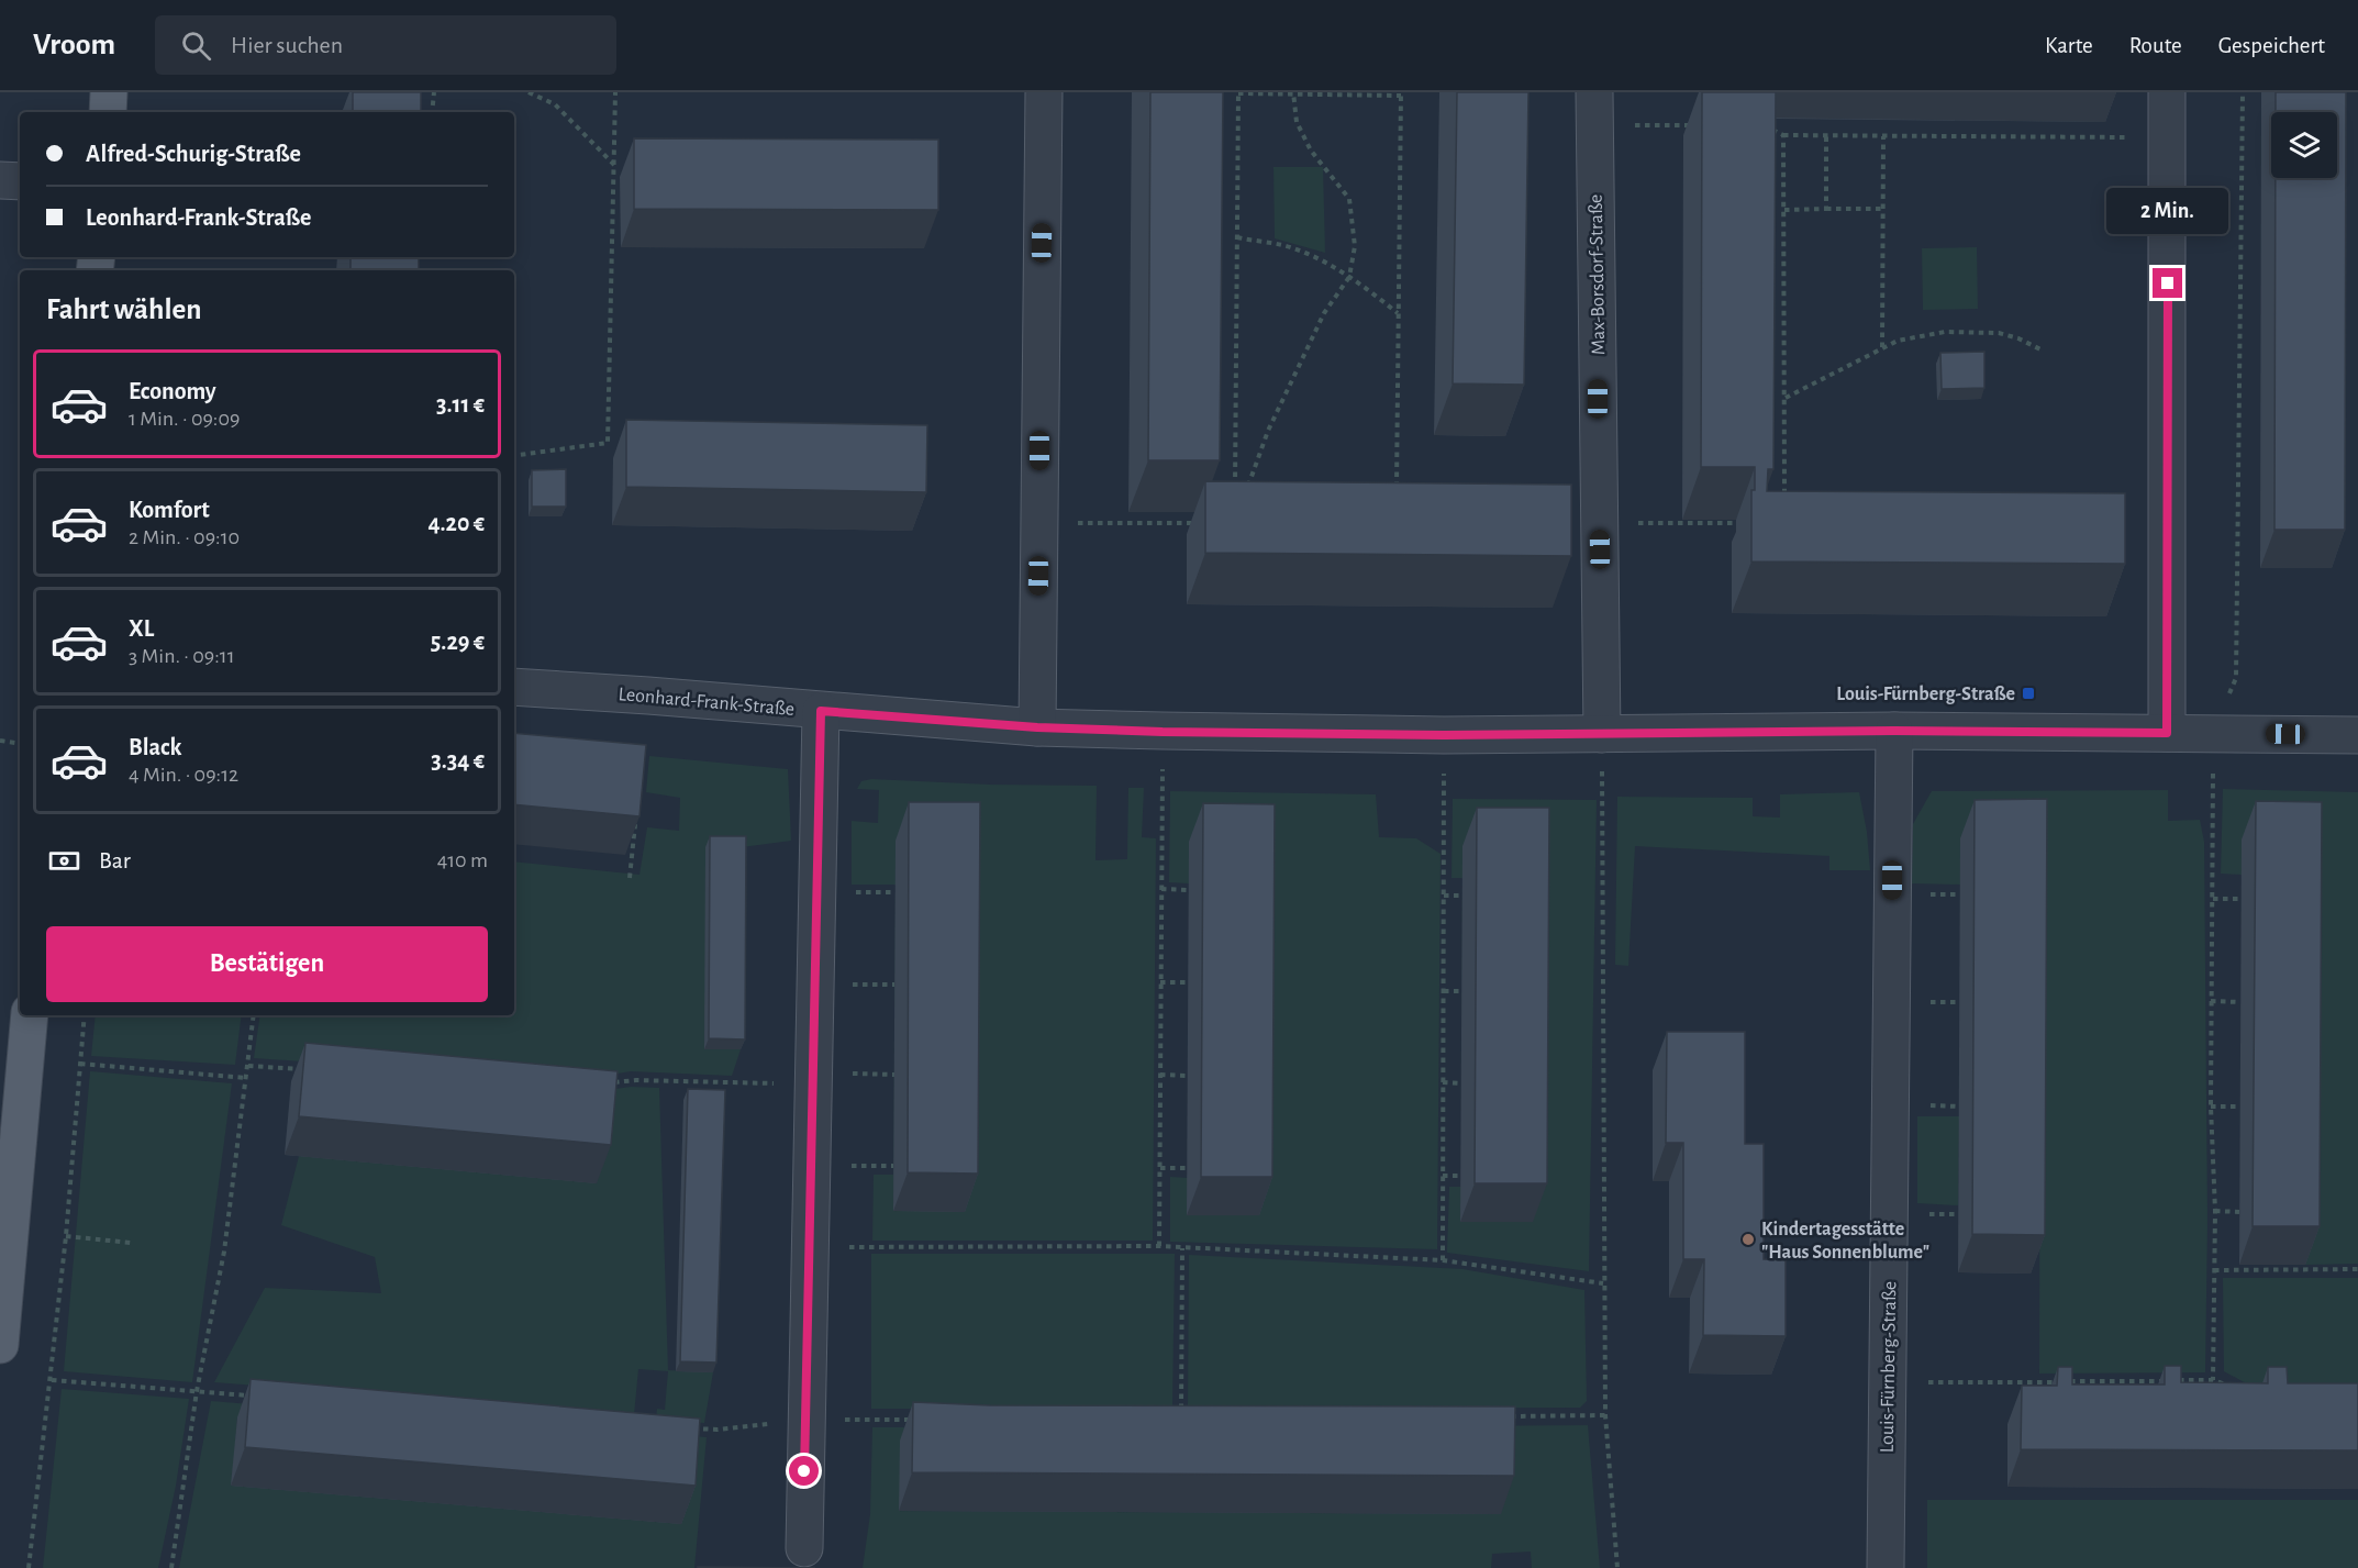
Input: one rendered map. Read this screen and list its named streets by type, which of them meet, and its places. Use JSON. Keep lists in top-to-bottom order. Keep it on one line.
{"streets":{"street":["Max-Borsdorf-Straße","Leonhard-Frank-Straße","Louis-Fürnberg-Straße"]},"crossings":[["Max-Borsdorf-Straße","Leonhard-Frank-Straße"],["Leonhard-Frank-Straße","Louis-Fürnberg-Straße"]],"places":{"transit":["Louis-Fürnberg-Straße"],"other":["Kindertagesstätte \"Haus Sonnenblume\""]},"page":{"header":"Vroom","search":"Hier suchen","nav":["Karte","Route","Gespeichert"],"banner":["Alfred-Schurig-Straße","Leonhard-Frank-Straße"],"bubble":"2 Min.","heading":"Fahrt wählen","list":[{"name":"Economy","note":"1 Min. · 09:09","value":"3.11 €"},{"name":"Komfort","note":"2 Min. · 09:10","value":"4.20 €"},{"name":"XL","note":"3 Min. · 09:11","value":"5.29 €"},{"name":"Black","note":"4 Min. · 09:12","value":"3.34 €"}],"pay":["Bar","410 m"],"buttons":"Bestätigen"}}
